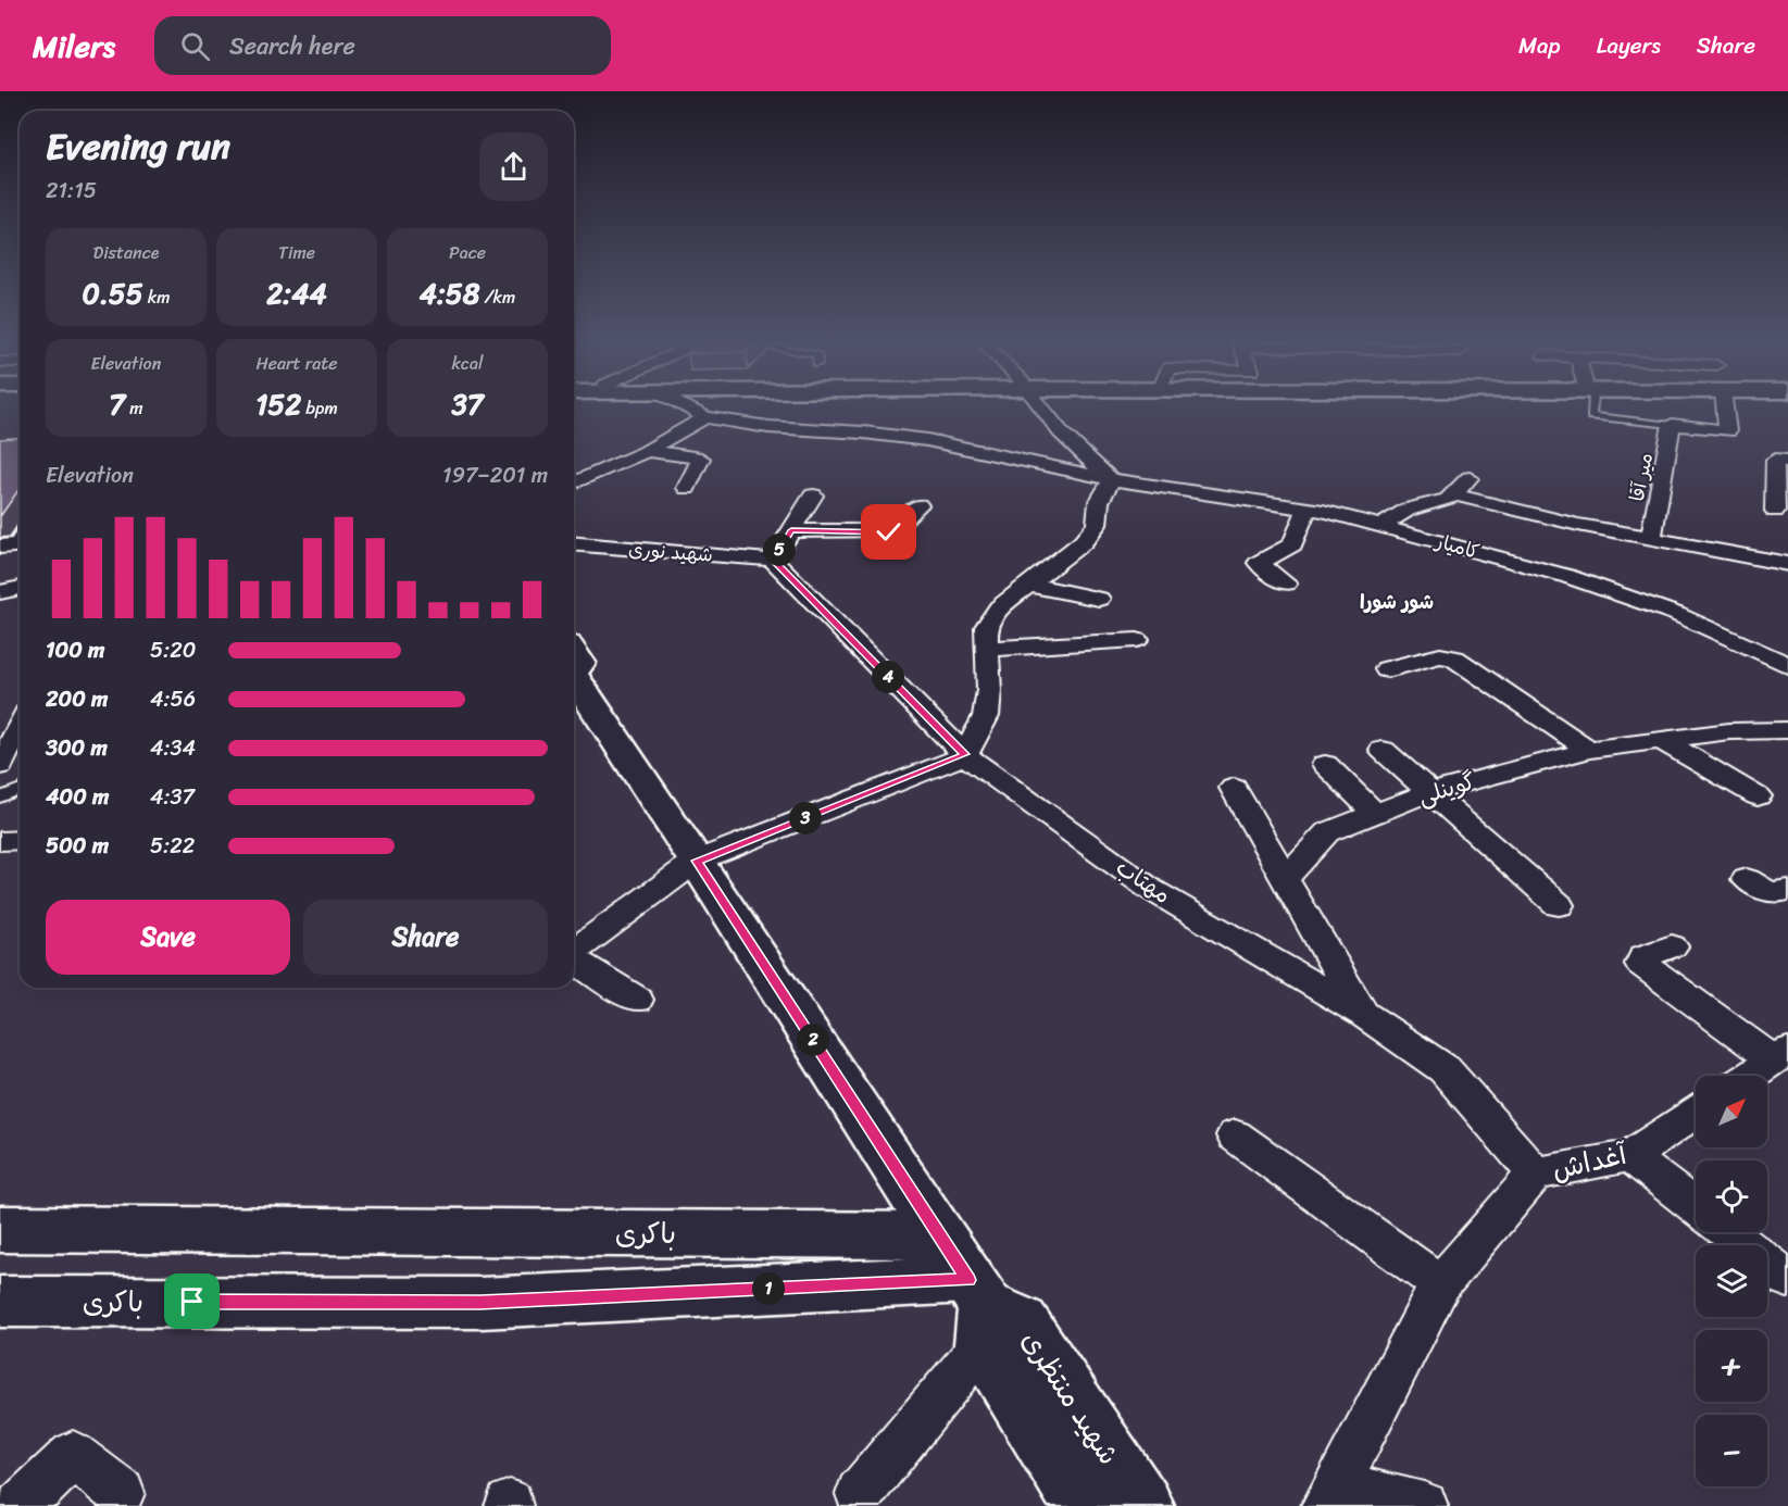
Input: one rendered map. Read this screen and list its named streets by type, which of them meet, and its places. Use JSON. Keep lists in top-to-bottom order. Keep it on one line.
{"streets":{"main road":["باکری","شهید منتظری"],"street":["میر آقا","کامیار","شهید نوری","گوینلی","مهتاب","آغداش"]},"crossings":[["شهید نوری","مهتاب"],["مهتاب","آغداش"],["باکری","شهید منتظری"]],"districts":["شور شورا"],"north":"top right","page":{"header":"Milers","search":"Search here","nav":["Map","Layers","Share"],"heading":["Evening run","21:15"],"stats":[["Distance","0.55 km"],["Time","2:44"],["Pace","4:58 /km"],["Elevation","7 m"],["Heart rate","152 bpm"],["kcal","37"]],"chart":["Elevation","197–201 m"],"pins":["5","4","3","2","1"],"list":[{"name":"100 m","note":"5:20"},{"name":"200 m","note":"4:56"},{"name":"300 m","note":"4:34"},{"name":"400 m","note":"4:37"},{"name":"500 m","note":"5:22"}],"buttons":["Save","Share"],"map_buttons":["+","−"]}}
